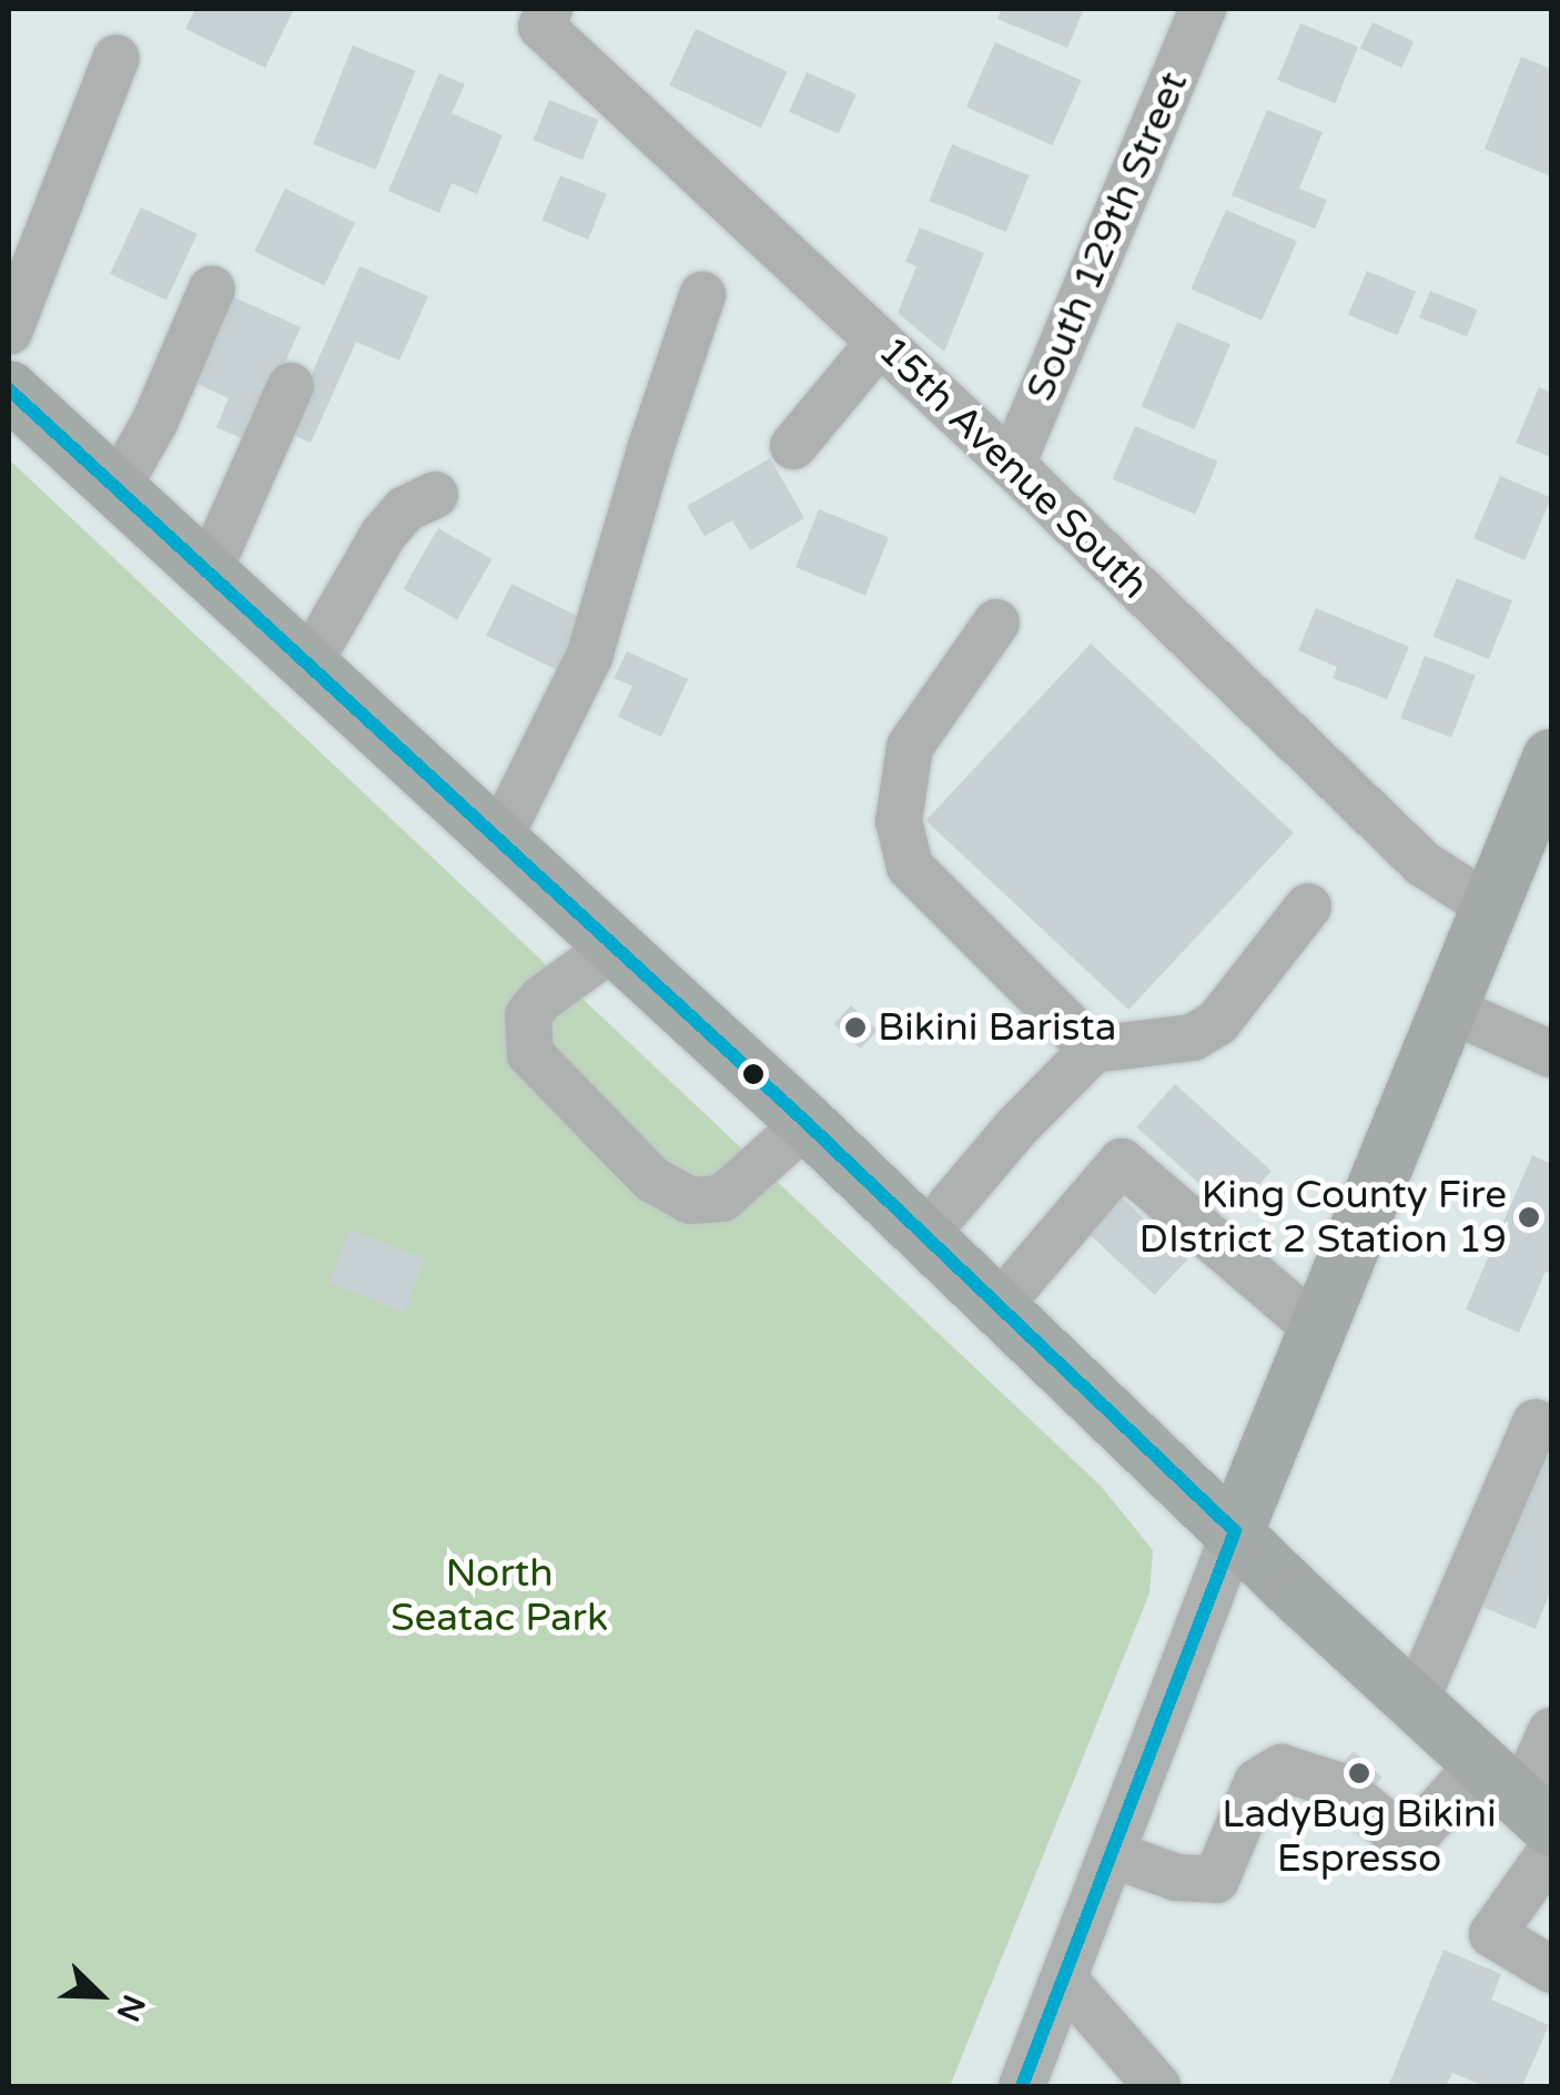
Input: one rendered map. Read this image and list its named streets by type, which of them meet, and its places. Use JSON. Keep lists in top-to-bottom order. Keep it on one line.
{"streets":{"street":["South 129th Street","15th Avenue South"]},"crossings":[["South 129th Street","15th Avenue South"]],"parks":["North Seatac Park"],"places":["Bikini Barista","King County Fire DIstrict 2 Station 19","LadyBug Bikini Espresso"],"north":"bottom right"}
